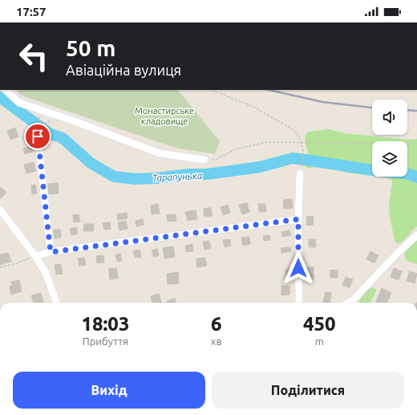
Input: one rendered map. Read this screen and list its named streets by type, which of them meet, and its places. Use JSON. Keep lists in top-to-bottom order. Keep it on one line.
{"water":["Тарапунька"],"parks":["Монастирське кладовище"],"page":{"status":"17:57","turn":["50 m","Авіаційна вулиця"],"eta":["18:03","Прибуття","6","хв","450","m"],"buttons":["Вихід","Поділитися"]}}
